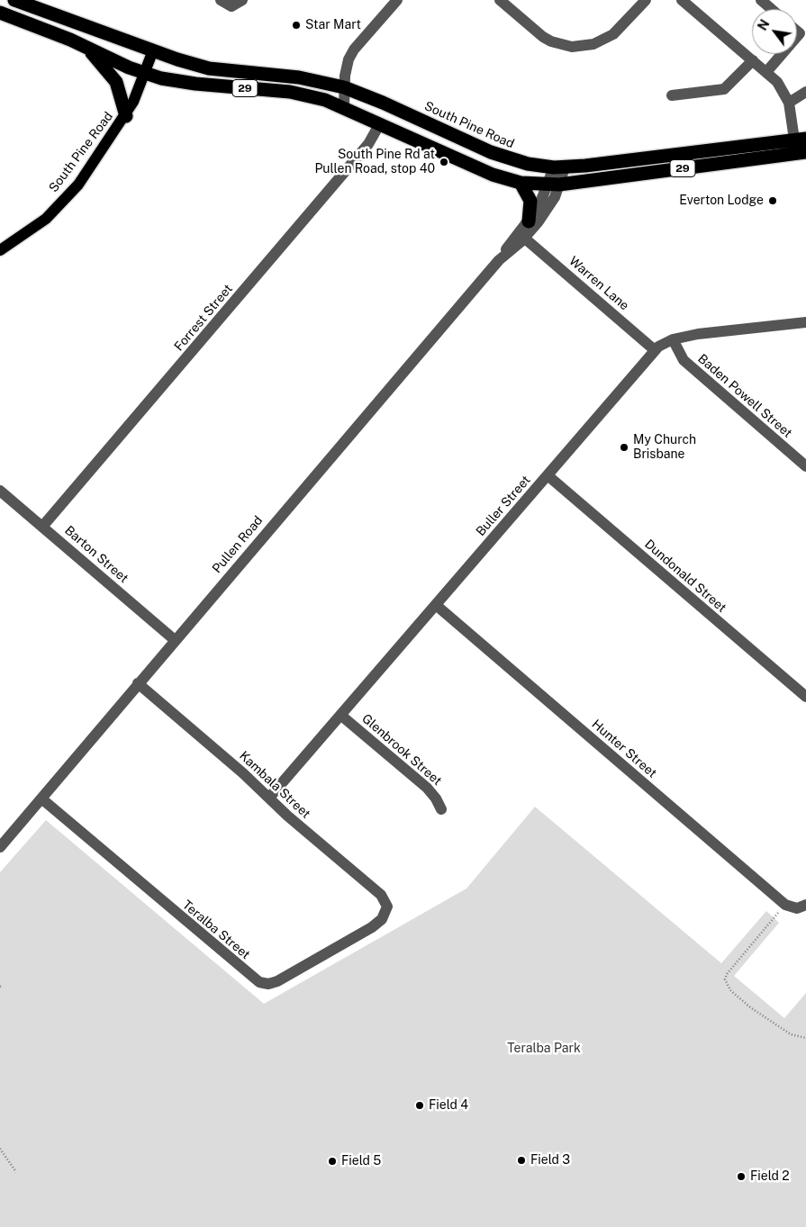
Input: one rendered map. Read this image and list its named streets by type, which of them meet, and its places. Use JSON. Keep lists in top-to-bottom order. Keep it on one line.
{"streets":{"highway":["29","South Pine Road"],"street":["Warren Lane","Forrest Street","Baden Powell Street","Buller Street","Pullen Road","Barton Street","Dundonald Street","Hunter Street","Glenbrook Street","Kambala Street","Teralba Street"]},"crossings":[["29","South Pine Road"],["29","Forrest Street"],["29","Pullen Road"],["South Pine Road","Pullen Road"],["Warren Lane","Buller Street"],["Warren Lane","Pullen Road"],["Forrest Street","Barton Street"],["Baden Powell Street","Buller Street"],["Buller Street","Dundonald Street"],["Buller Street","Hunter Street"],["Buller Street","Glenbrook Street"],["Buller Street","Kambala Street"],["Pullen Road","Barton Street"],["Pullen Road","Kambala Street"],["Pullen Road","Teralba Street"],["Kambala Street","Teralba Street"]],"parks":["Teralba Park"],"places":["Star Mart","South Pine Rd at Pullen Road, stop 40","Everton Lodge","My Church Brisbane","Field 4","Field 3","Field 5","Field 2"],"north":"top left"}
